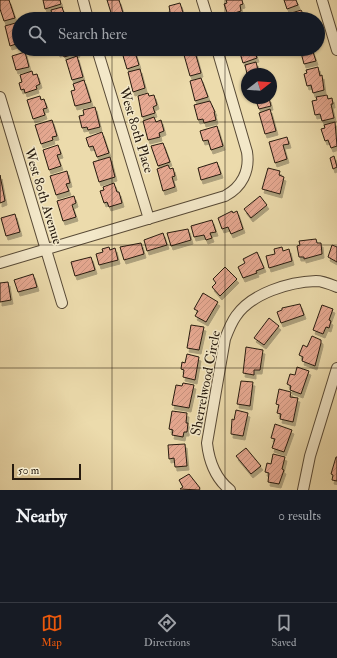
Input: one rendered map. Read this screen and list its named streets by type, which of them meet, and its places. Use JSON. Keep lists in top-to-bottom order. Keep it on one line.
{"streets":{"street":["West 80th Place","West 80th Avenue","Sherrelwood Circle"]},"scale_bar":"50 m","north":"right","page":{"search":"Search here","scale":"50 m","heading":["Nearby","0 results"],"nav":["Map","Directions","Saved"]}}
